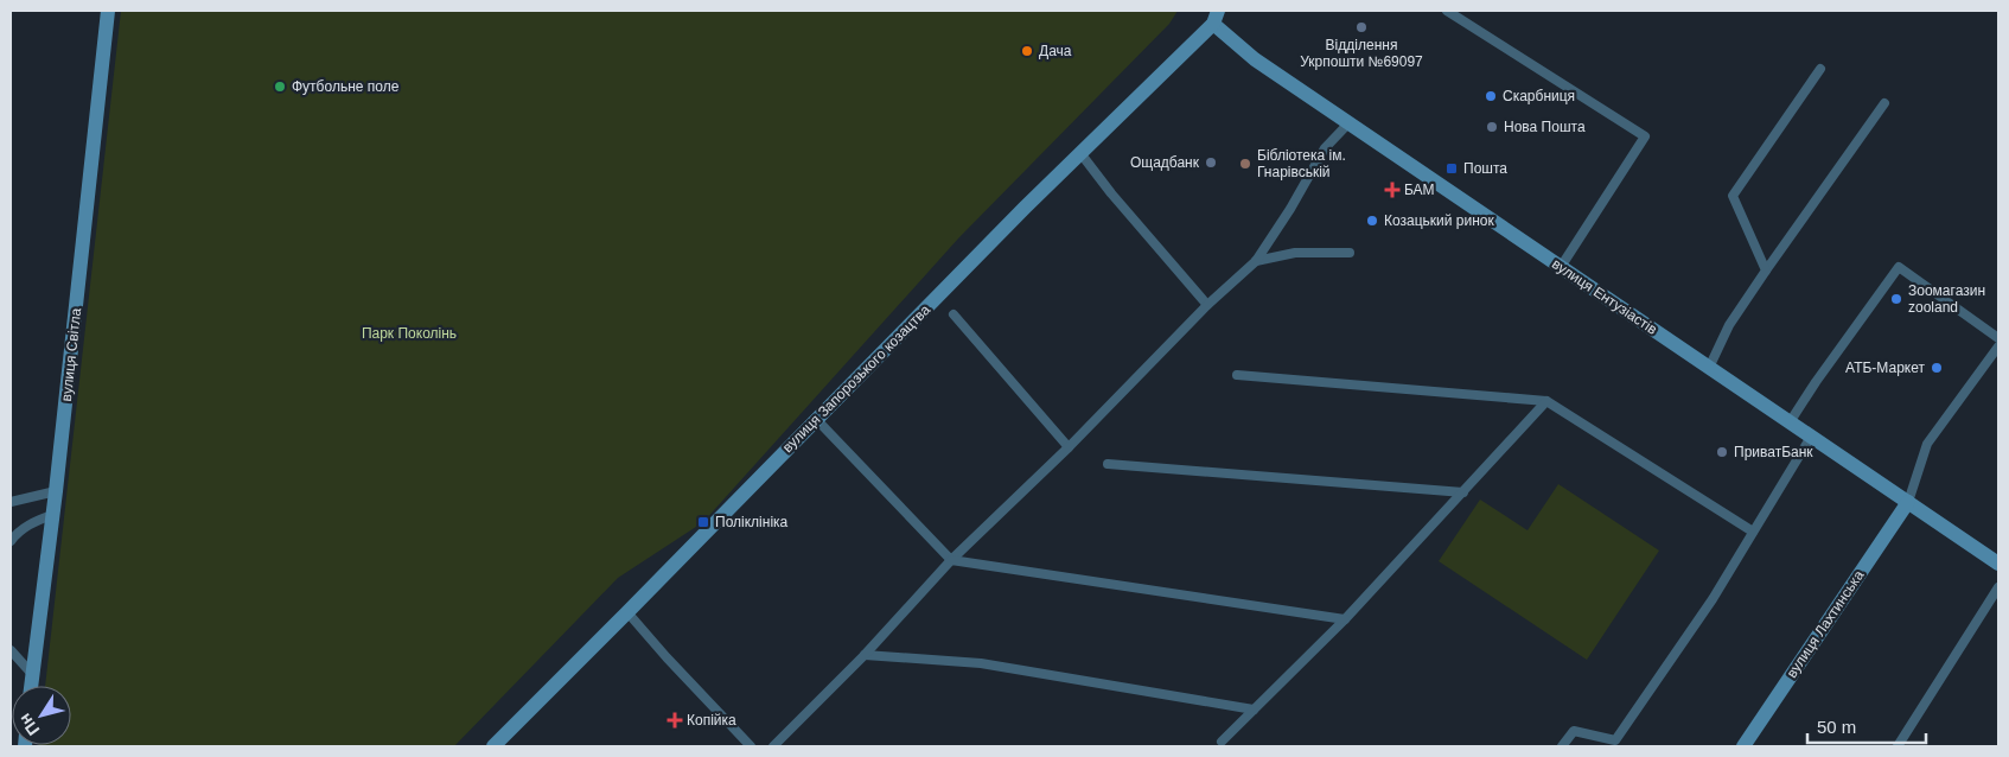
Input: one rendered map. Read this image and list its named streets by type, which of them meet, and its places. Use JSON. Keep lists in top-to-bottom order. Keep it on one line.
{"streets":{"street":["вулиця Ентузіастів","вулиця Світла","вулиця Запорозького козацтва","вулиця Лахтинська"]},"crossings":[["вулиця Ентузіастів","вулиця Запорозького козацтва"],["вулиця Ентузіастів","вулиця Лахтинська"]],"parks":["Парк Поколінь"],"places":{"other":["Відділення Укрпошти №69097","Дача","Футбольне поле","Скарбниця","Нова Пошта","Ощадбанк","Бібліотека ім. Гнарівській","Козацький ринок","Зоомагазин zooland","АТБ-Маркет","ПриватБанк"],"transit":["Пошта","Поліклініка"],"health":["БАМ","Копійка"]},"scale_bar":"50 m","north":"bottom left"}
